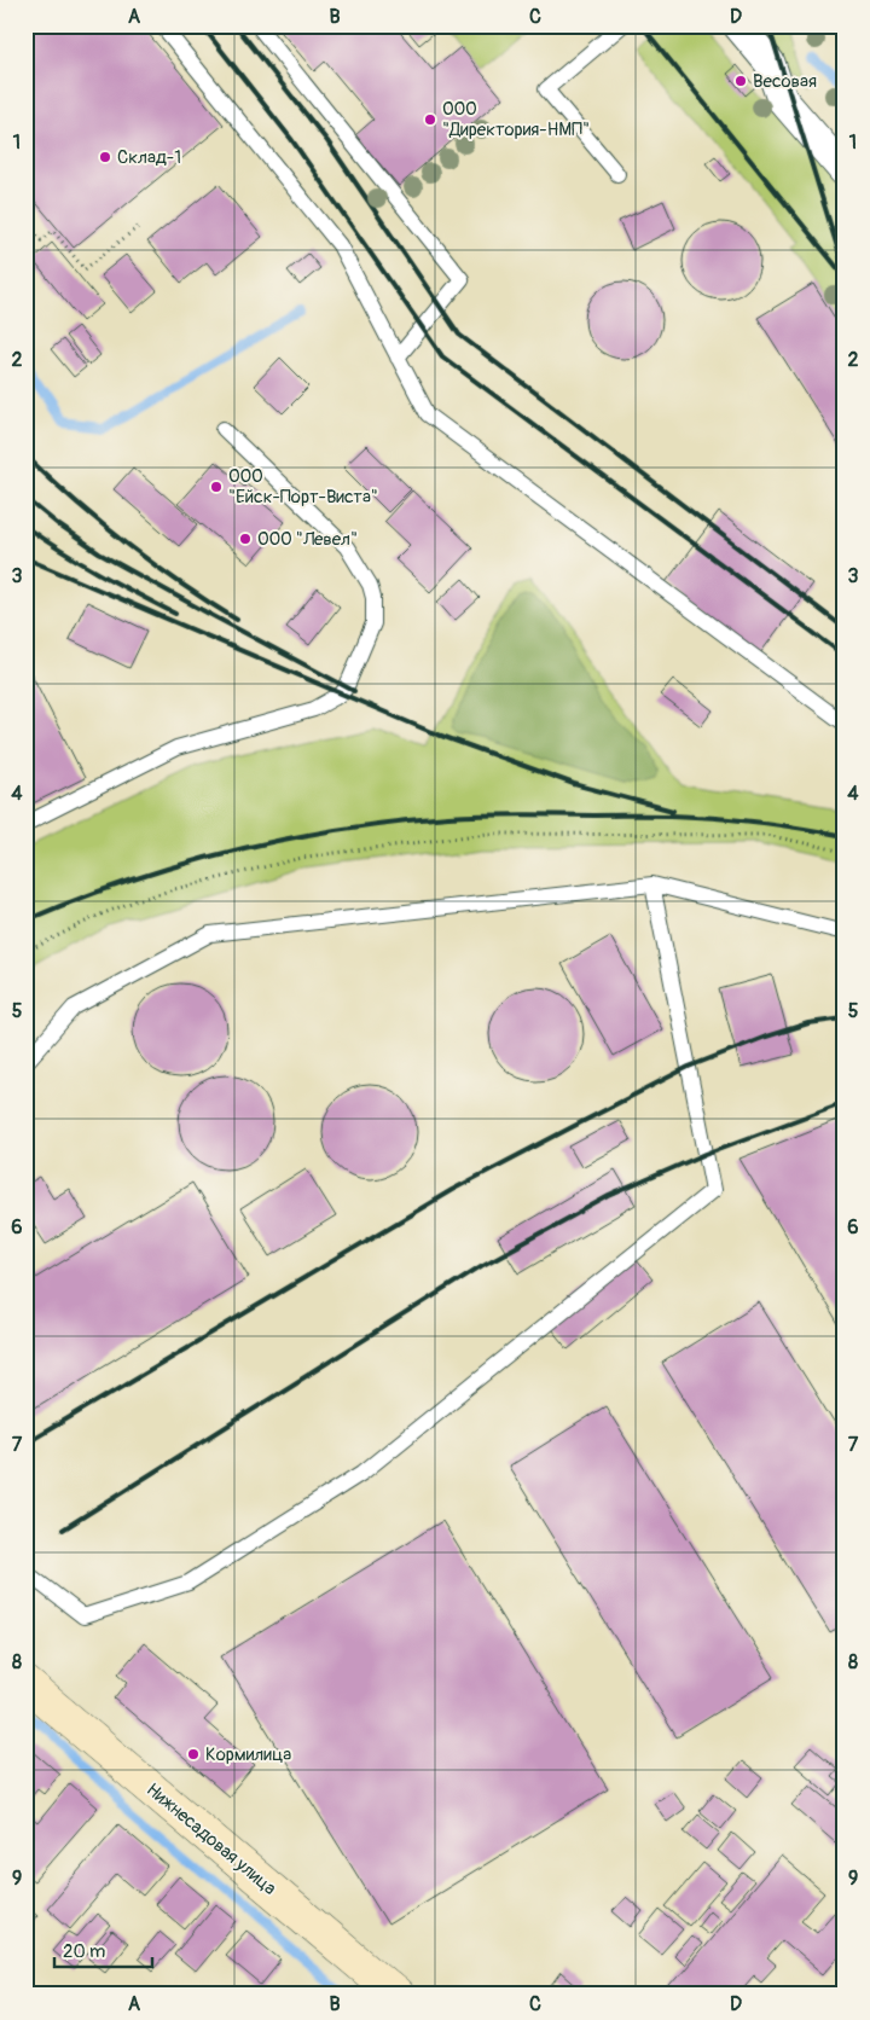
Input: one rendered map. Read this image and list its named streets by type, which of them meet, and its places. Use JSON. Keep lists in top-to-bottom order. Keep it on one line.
{"streets":{"street":["Нижнесадовая улица"]},"places":["Весовая","ООО \"Директория-НМП\"","Склад-1","ООО \"Ейск-Порт-Виста\"","ООО \"Левел\"","Кормилица"],"scale_bar":"20 m","grid":{"columns":["A","B","C","D"],"rows":["1","2","3","4","5","6","7","8","9"]}}
